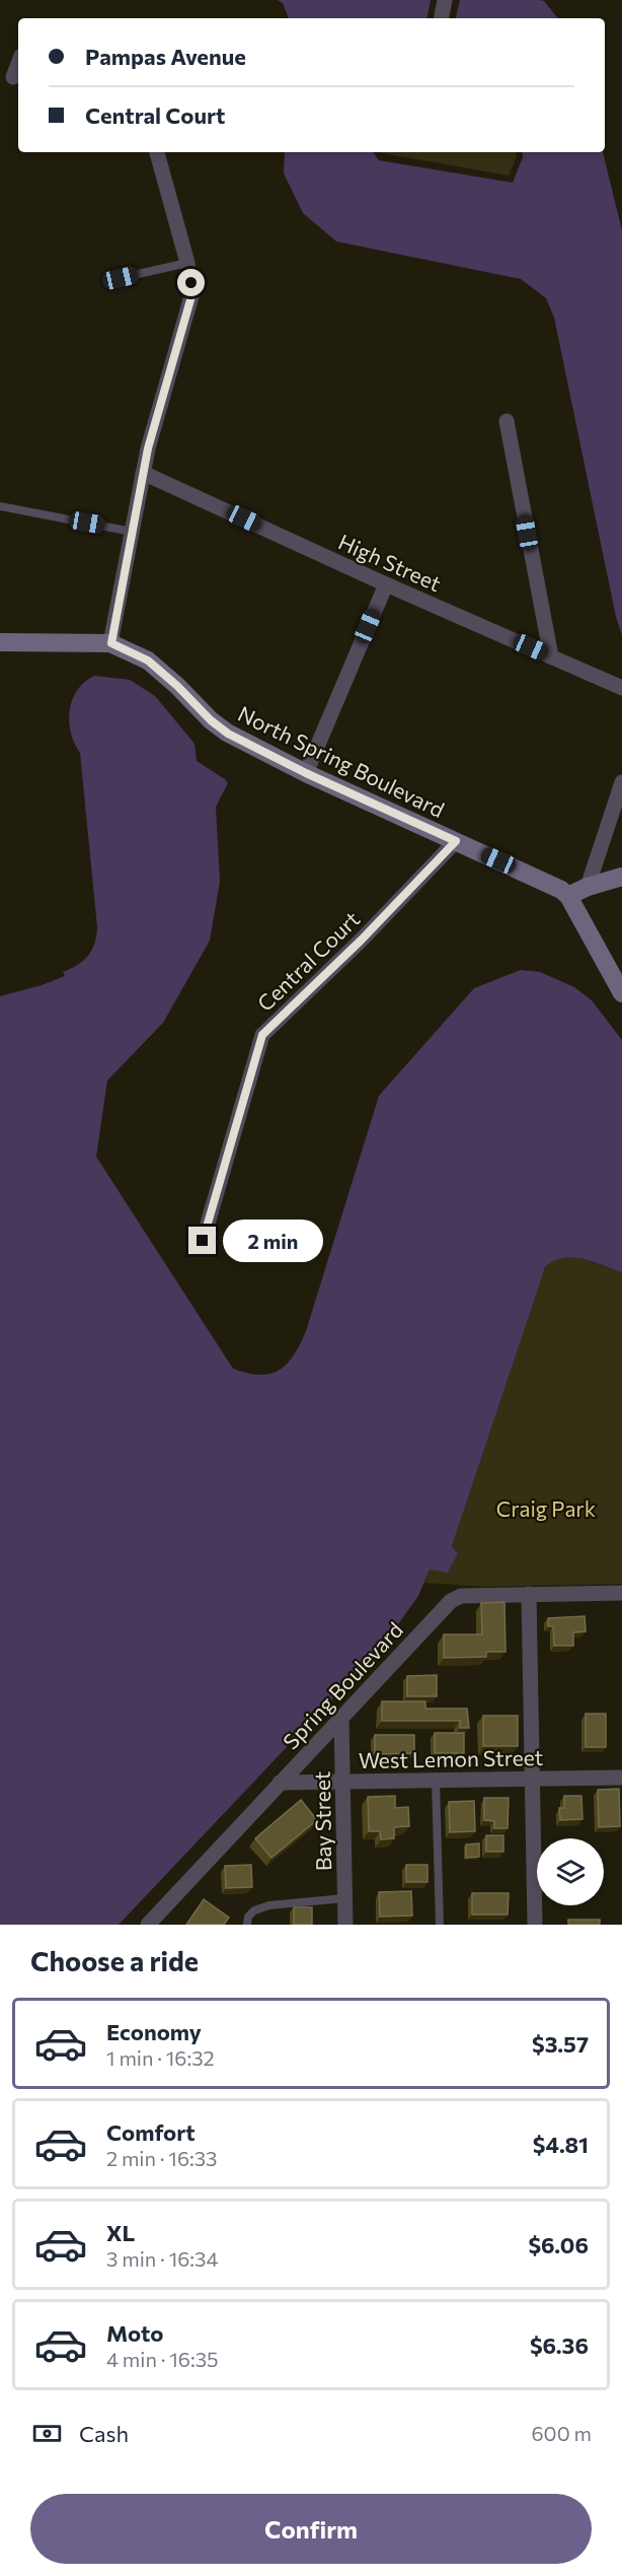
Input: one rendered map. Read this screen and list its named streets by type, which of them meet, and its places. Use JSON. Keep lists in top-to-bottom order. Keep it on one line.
{"streets":{"street":["High Street","North Spring Boulevard","Central Court","Spring Boulevard","West Lemon Street","Bay Street"]},"crossings":[["North Spring Boulevard","Central Court"],["Spring Boulevard","West Lemon Street"],["Spring Boulevard","Bay Street"],["West Lemon Street","Bay Street"]],"parks":["Craig Park"],"page":{"banner":["Pampas Avenue","Central Court"],"bubble":"2 min","heading":"Choose a ride","list":[{"name":"Economy","note":"1 min · 16:32","value":"$3.57"},{"name":"Comfort","note":"2 min · 16:33","value":"$4.81"},{"name":"XL","note":"3 min · 16:34","value":"$6.06"},{"name":"Moto","note":"4 min · 16:35","value":"$6.36"}],"pay":["Cash","600 m"],"buttons":"Confirm"}}
